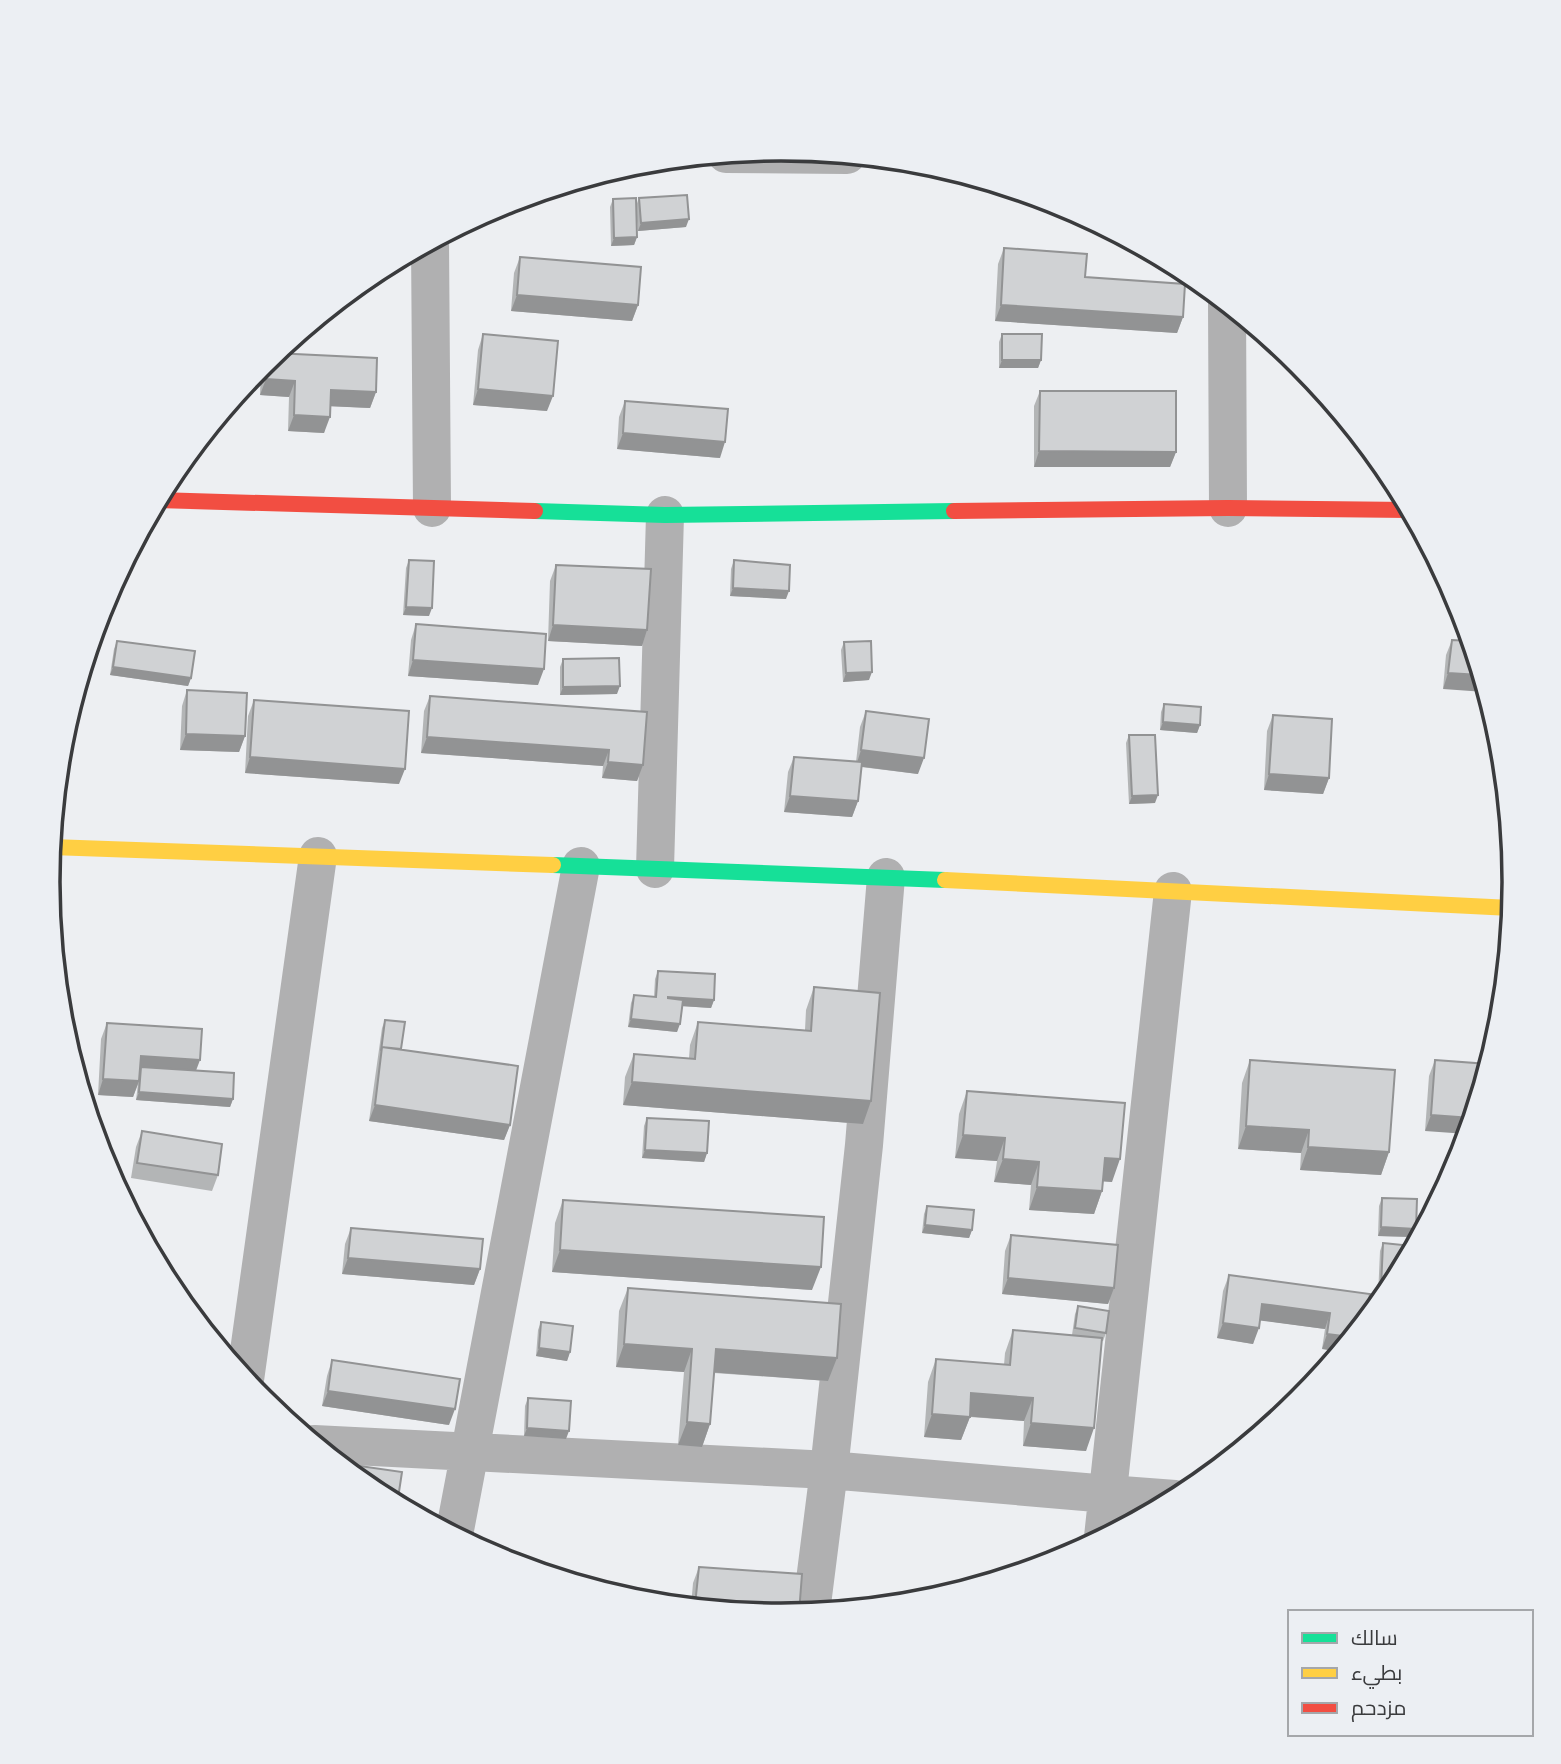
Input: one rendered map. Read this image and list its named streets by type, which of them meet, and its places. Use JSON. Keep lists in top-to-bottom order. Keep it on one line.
{"legend":["سالك","بطيء","مزدحم"]}
